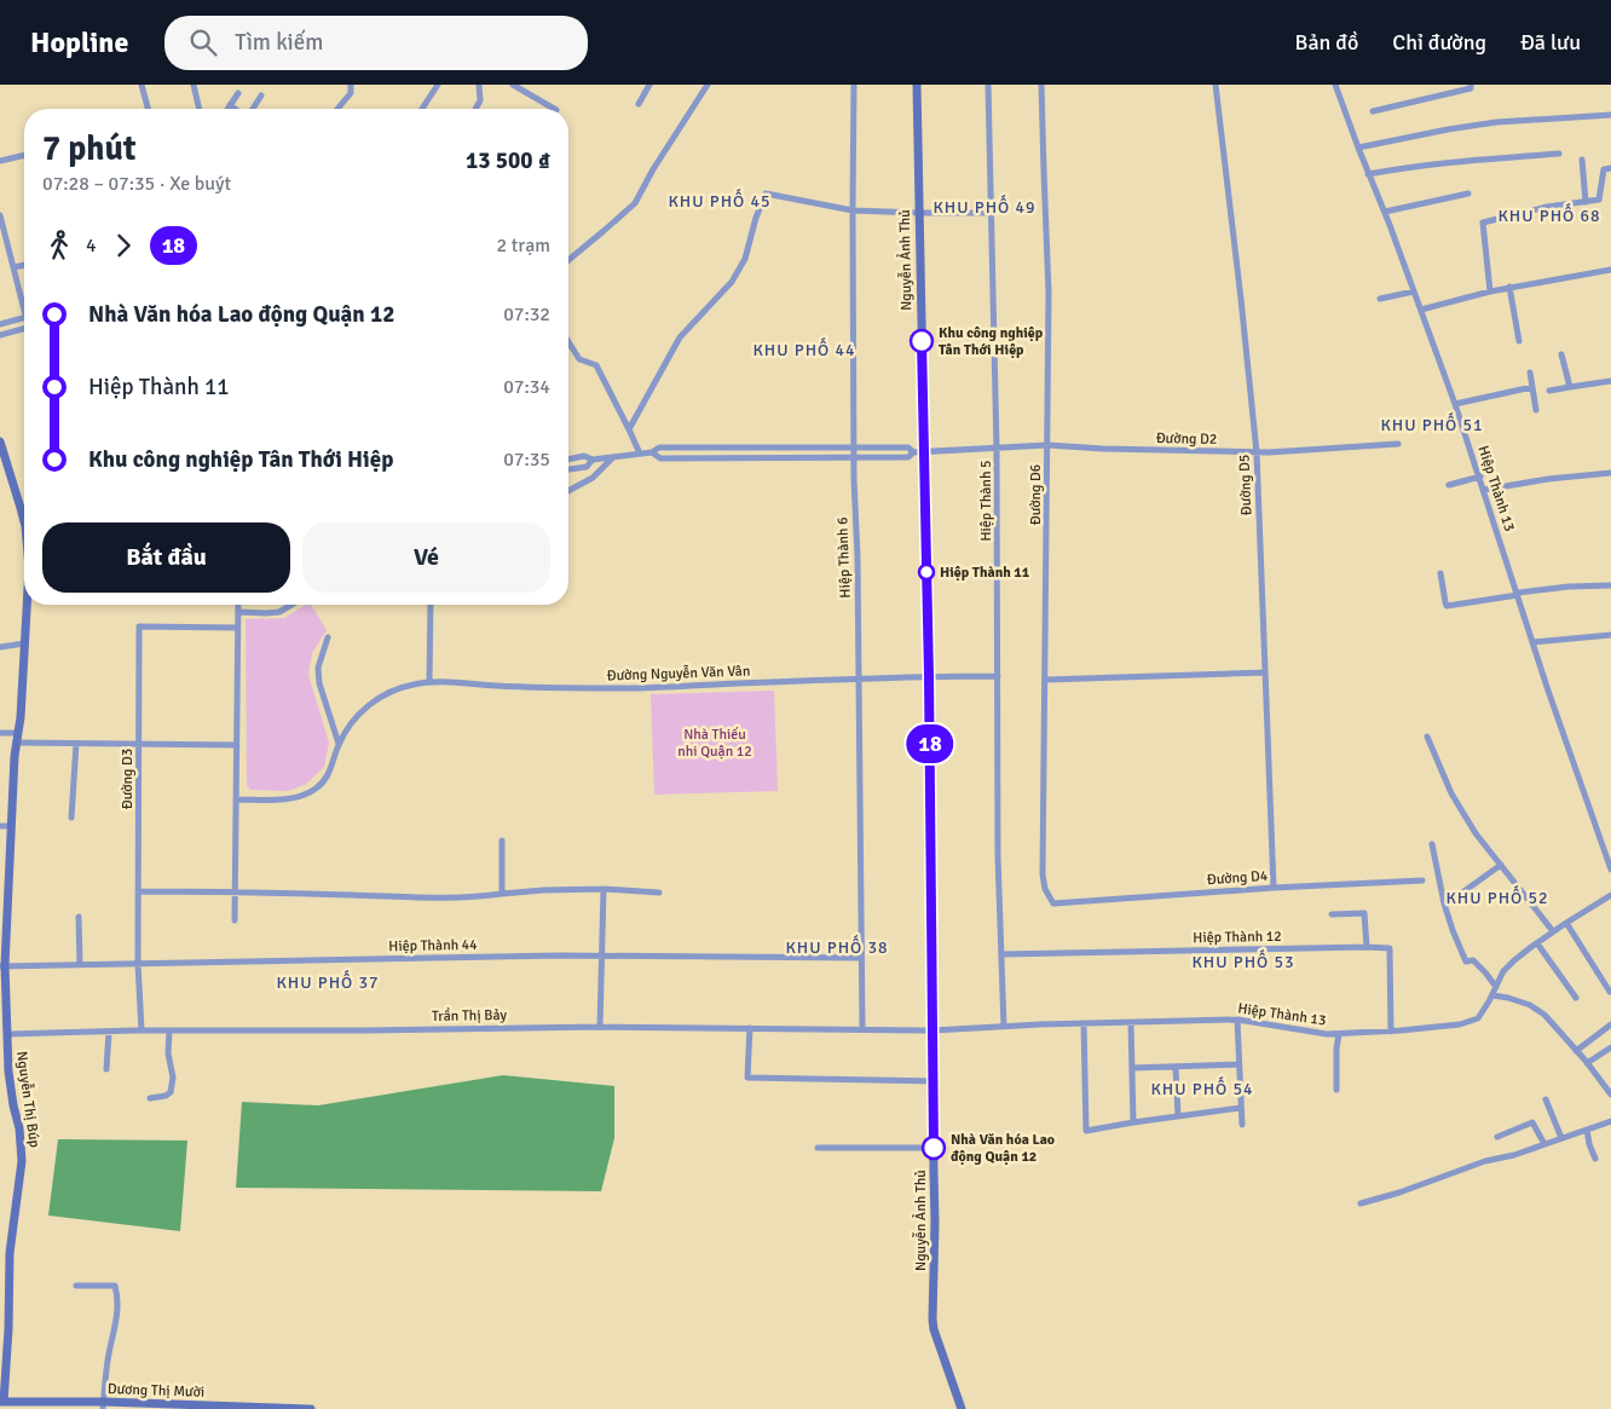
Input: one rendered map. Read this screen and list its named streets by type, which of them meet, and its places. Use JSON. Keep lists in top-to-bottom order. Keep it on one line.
{"streets":{"main road":["Nguyễn Ảnh Thủ","Nguyễn Thị Búp","Dương Thị Mười"],"street":["Đường D2","Đường D5","Hiệp Thành 13","Đường D6","Hiệp Thành 5","Hiệp Thành 6","Đường Nguyễn Văn Vân","Đường D3","Đường D4","Hiệp Thành 12","Hiệp Thành 44","Trần Thị Bảy"]},"crossings":[["Nguyễn Ảnh Thủ","Đường D2"],["Nguyễn Ảnh Thủ","Hiệp Thành 13"],["Nguyễn Ảnh Thủ","Đường Nguyễn Văn Vân"],["Nguyễn Ảnh Thủ","Trần Thị Bảy"],["Đường D2","Đường D5"],["Đường D2","Đường D6"],["Đường D2","Hiệp Thành 5"],["Đường D5","Đường D4"],["Hiệp Thành 13","Hiệp Thành 5"],["Hiệp Thành 13","Hiệp Thành 12"],["Hiệp Thành 13","Trần Thị Bảy"],["Đường D6","Đường D4"],["Hiệp Thành 5","Đường Nguyễn Văn Vân"],["Hiệp Thành 5","Hiệp Thành 12"],["Hiệp Thành 6","Đường Nguyễn Văn Vân"],["Hiệp Thành 6","Hiệp Thành 44"],["Hiệp Thành 6","Trần Thị Bảy"],["Đường D3","Hiệp Thành 44"],["Đường D3","Trần Thị Bảy"],["Hiệp Thành 44","Nguyễn Thị Búp"],["Trần Thị Bảy","Nguyễn Thị Búp"],["Nguyễn Thị Búp","Dương Thị Mười"]],"districts":["KHU PHỐ 45","KHU PHỐ 49","KHU PHỐ 68","KHU PHỐ 44","KHU PHỐ 51","KHU PHỐ 52","KHU PHỐ 38","KHU PHỐ 53","KHU PHỐ 37","KHU PHỐ 54"],"parks":["Nhà Thiếu nhi Quận 12"],"places":["Khu công nghiệp Tân Thới Hiệp","Hiệp Thành 11","Nhà Văn hóa Lao động Quận 12"],"lines":["bus line 18"],"page":{"header":"Hopline","search":"Tìm kiếm","nav":["Bản đồ","Chỉ đường","Đã lưu"],"on_map":"18","heading":["7 phút","07:28 – 07:35 · Xe buýt","13 500 ₫"],"legs":["4","18","2 trạm"],"list":[{"name":"Nhà Văn hóa Lao động Quận 12","value":"07:32"},{"name":"Hiệp Thành 11","value":"07:34"},{"name":"Khu công nghiệp Tân Thới Hiệp","value":"07:35"}],"buttons":["Bắt đầu","Vé"]}}
